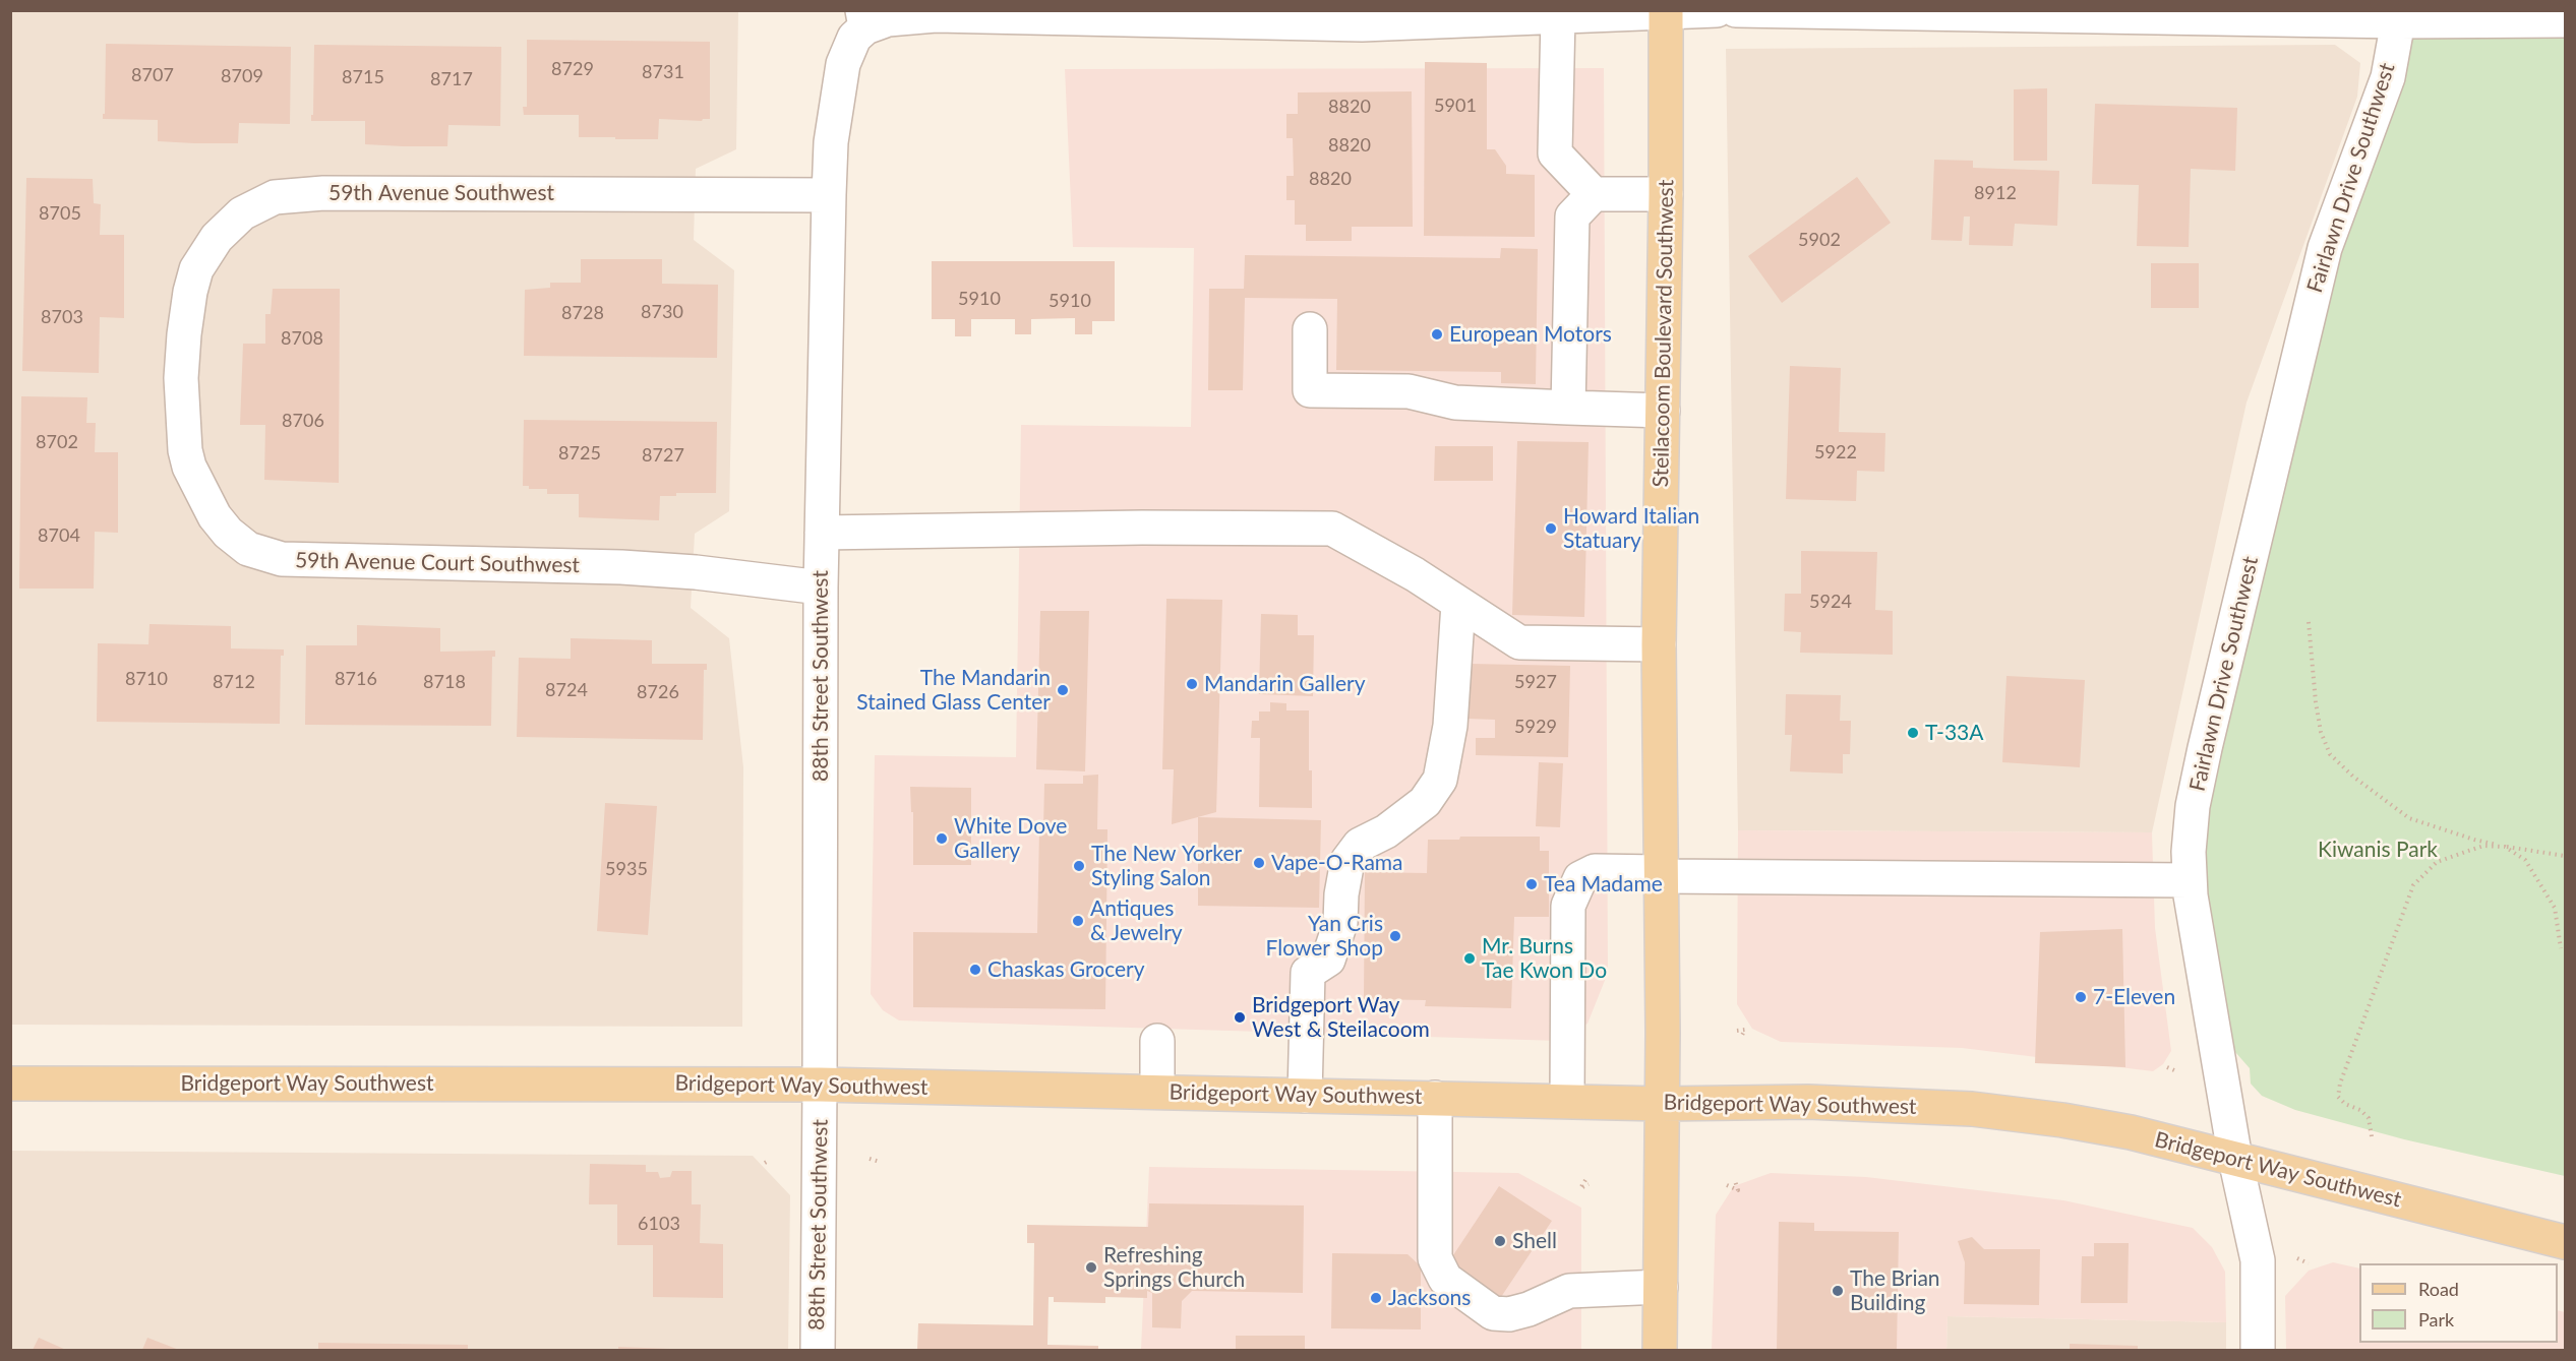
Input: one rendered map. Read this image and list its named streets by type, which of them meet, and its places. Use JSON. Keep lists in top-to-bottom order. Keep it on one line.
{"streets":{"main road":["Steilacoom Boulevard Southwest","Bridgeport Way Southwest"],"street":["Fairlawn Drive Southwest","59th Avenue Southwest","59th Avenue Court Southwest","88th Street Southwest"]},"crossings":[["Fairlawn Drive Southwest","Bridgeport Way Southwest"],["59th Avenue Southwest","59th Avenue Court Southwest"],["59th Avenue Southwest","88th Street Southwest"],["Steilacoom Boulevard Southwest","Bridgeport Way Southwest"],["59th Avenue Court Southwest","88th Street Southwest"],["88th Street Southwest","Bridgeport Way Southwest"]],"parks":["Kiwanis Park"],"places":["European Motors","Howard Italian Statuary","Mandarin Gallery","The Mandarin Stained Glass Center","T-33A","White Dove Gallery","Vape-O-Rama","The New Yorker Styling Salon","Tea Madame","Antiques & Jewelry","Yan Cris Flower Shop","Mr. Burns Tae Kwon Do","Chaskas Grocery","7-Eleven","Bridgeport Way West & Steilacoom","Shell","Refreshing Springs Church","The Brian Building","Jacksons"],"house_numbers":["8729","8731","8707","8709","8715","8717","5901","8820","8820","8820","8912","8705","5902","5910","5910","8730","8728","8703","8708","8706","8702","5922","8725","8727","8704","5924","8710","8716","8712","8718","5927","8724","8726","5929","5935","6103"],"legend":["Road","Park"]}
